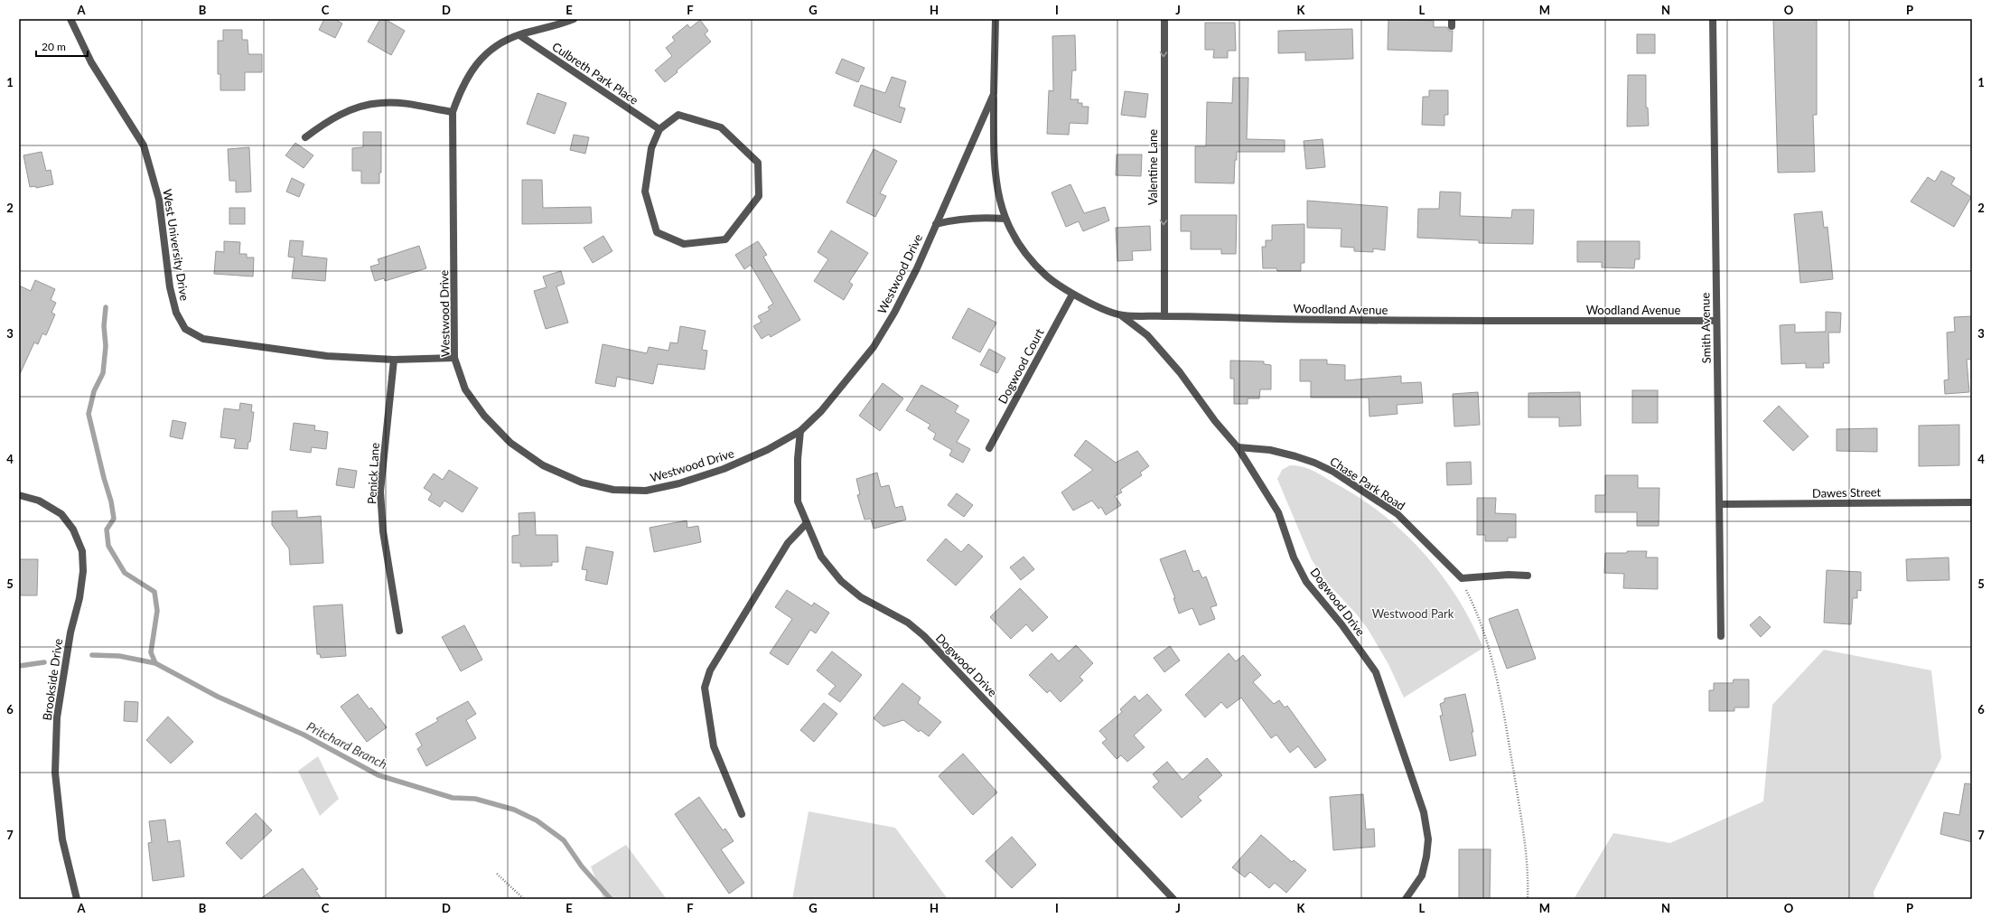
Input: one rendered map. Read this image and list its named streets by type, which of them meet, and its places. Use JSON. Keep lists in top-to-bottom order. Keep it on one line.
{"streets":{"street":["Culbreth Park Place","Valentine Lane","West University Drive","Westwood Drive","Woodland Avenue","Smith Avenue","Dogwood Court","Penick Lane","Chase Park Road","Dawes Street","Dogwood Drive","Brookside Drive"]},"crossings":[["Culbreth Park Place","Westwood Drive"],["Valentine Lane","Woodland Avenue"],["West University Drive","Westwood Drive"],["West University Drive","Penick Lane"],["Westwood Drive","Woodland Avenue"],["Westwood Drive","Dogwood Drive"],["Woodland Avenue","Smith Avenue"],["Woodland Avenue","Dogwood Court"],["Woodland Avenue","Dogwood Drive"],["Smith Avenue","Dawes Street"],["Chase Park Road","Dogwood Drive"]],"one_way":["Valentine Lane"],"water":["Pritchard Branch"],"parks":["Westwood Park"],"scale_bar":"20 m","grid":{"columns":["A","B","C","D","E","F","G","H","I","J","K","L","M","N","O","P"],"rows":["1","2","3","4","5","6","7"]}}
